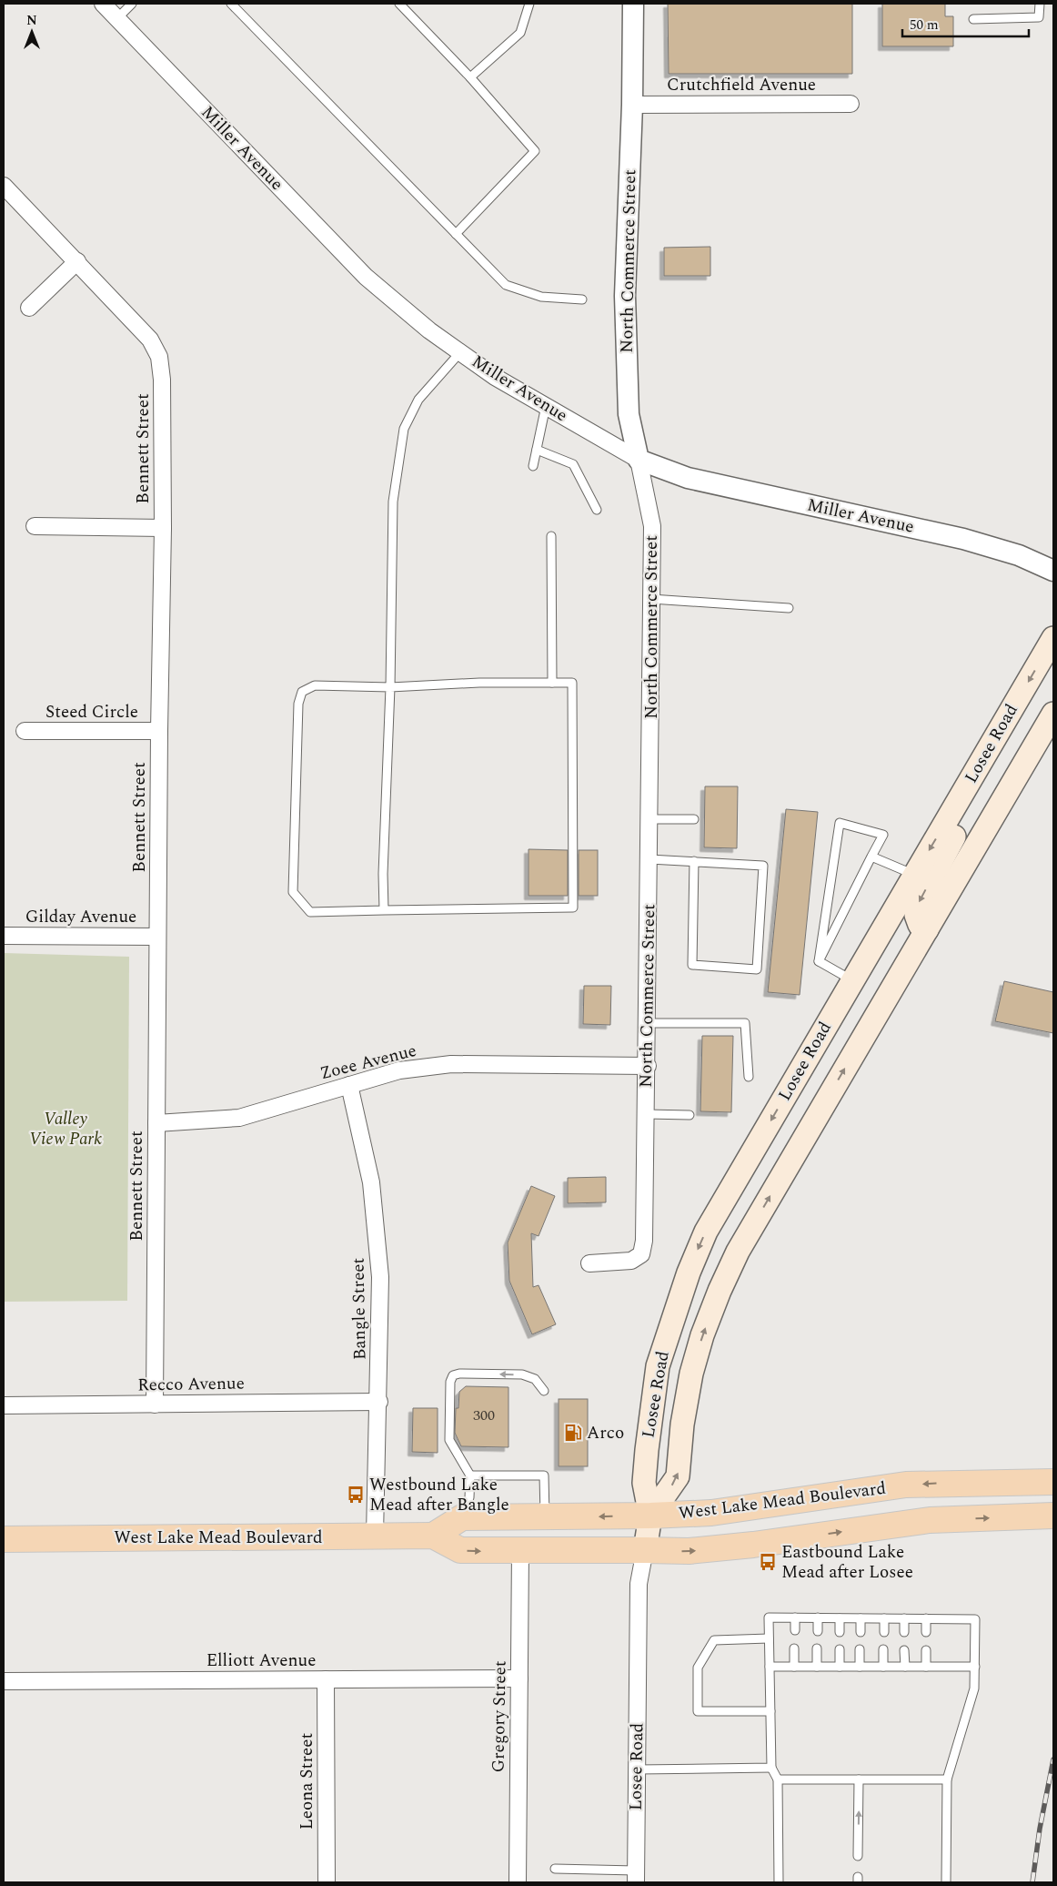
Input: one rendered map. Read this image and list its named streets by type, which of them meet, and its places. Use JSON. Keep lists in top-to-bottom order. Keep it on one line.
{"streets":{"main road":["Losee Road","West Lake Mead Boulevard"],"street":["Crutchfield Avenue","Miller Avenue","North Commerce Street","Bennett Street","Steed Circle","Gilday Avenue","Zoee Avenue","Bangle Street","Recco Avenue","Elliott Avenue","Gregory Street","Leona Street"]},"crossings":[["Crutchfield Avenue","North Commerce Street"],["Miller Avenue","North Commerce Street"],["North Commerce Street","Zoee Avenue"],["Bennett Street","Steed Circle"],["Bennett Street","Gilday Avenue"],["Bennett Street","Zoee Avenue"],["Bennett Street","Recco Avenue"],["Losee Road","West Lake Mead Boulevard"],["Zoee Avenue","Bangle Street"],["Bangle Street","Recco Avenue"],["Bangle Street","West Lake Mead Boulevard"],["West Lake Mead Boulevard","Gregory Street"],["Elliott Avenue","Gregory Street"],["Elliott Avenue","Leona Street"]],"parks":["Valley View Park"],"places":{"fuel station":["Arco"],"bus stop":["Westbound Lake Mead after Bangle","Eastbound Lake Mead after Losee"]},"house_numbers":["300"],"scale_bar":"50 m","north":"top"}
